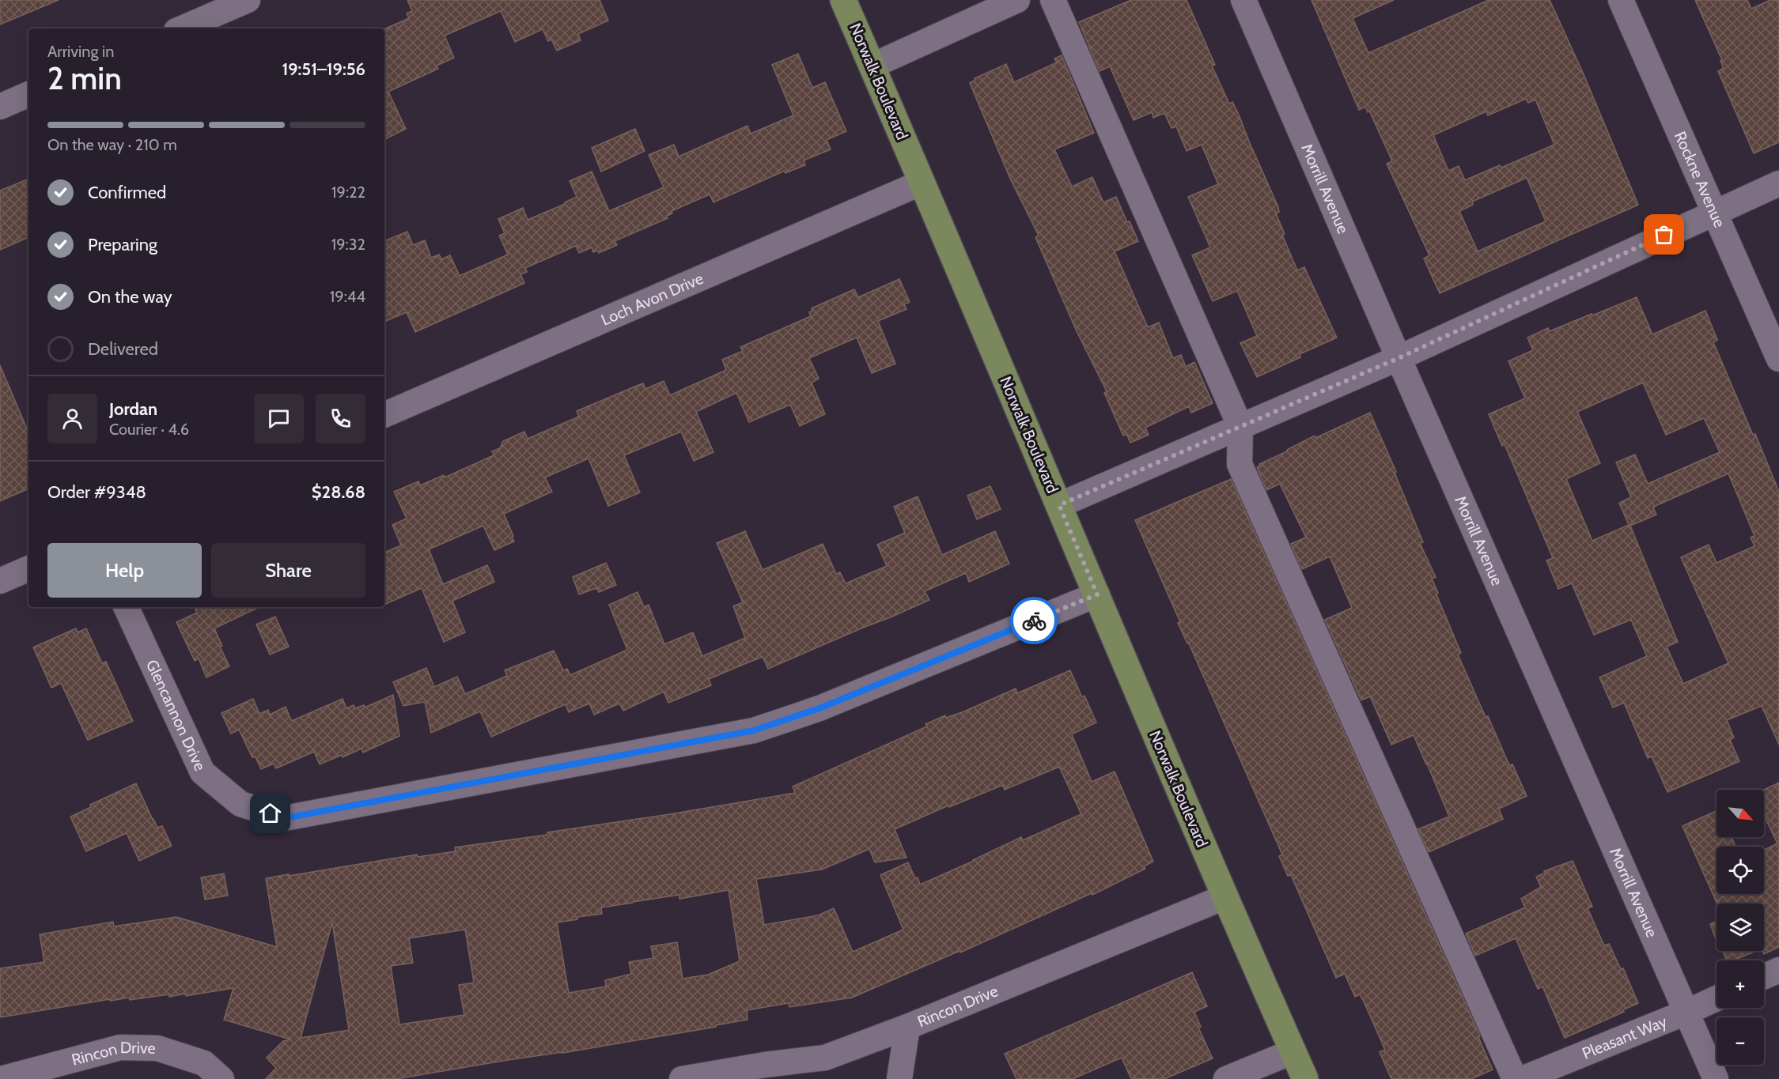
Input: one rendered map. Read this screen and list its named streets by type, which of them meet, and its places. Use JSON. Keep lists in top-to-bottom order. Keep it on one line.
{"streets":{"main road":["Norwalk Boulevard"],"street":["Rockne Avenue","Morrill Avenue","Loch Avon Drive","Glencannon Drive","Rincon Drive","Pleasant Way"]},"crossings":[["Norwalk Boulevard","Loch Avon Drive"],["Norwalk Boulevard","Glencannon Drive"],["Norwalk Boulevard","Rincon Drive"],["Morrill Avenue","Pleasant Way"]],"north":"bottom right","page":{"heading":["2 min","Arriving in","19:51–19:56"],"panel":["Jordan","Courier · 4.6","Order #9348","$28.68"],"bar":"On the way · 210 m","list":[["Confirmed","19:22"],["Preparing","19:32"],["On the way","19:44"],"Delivered"],"buttons":["Help","Share"],"map_buttons":["+","−"]}}
